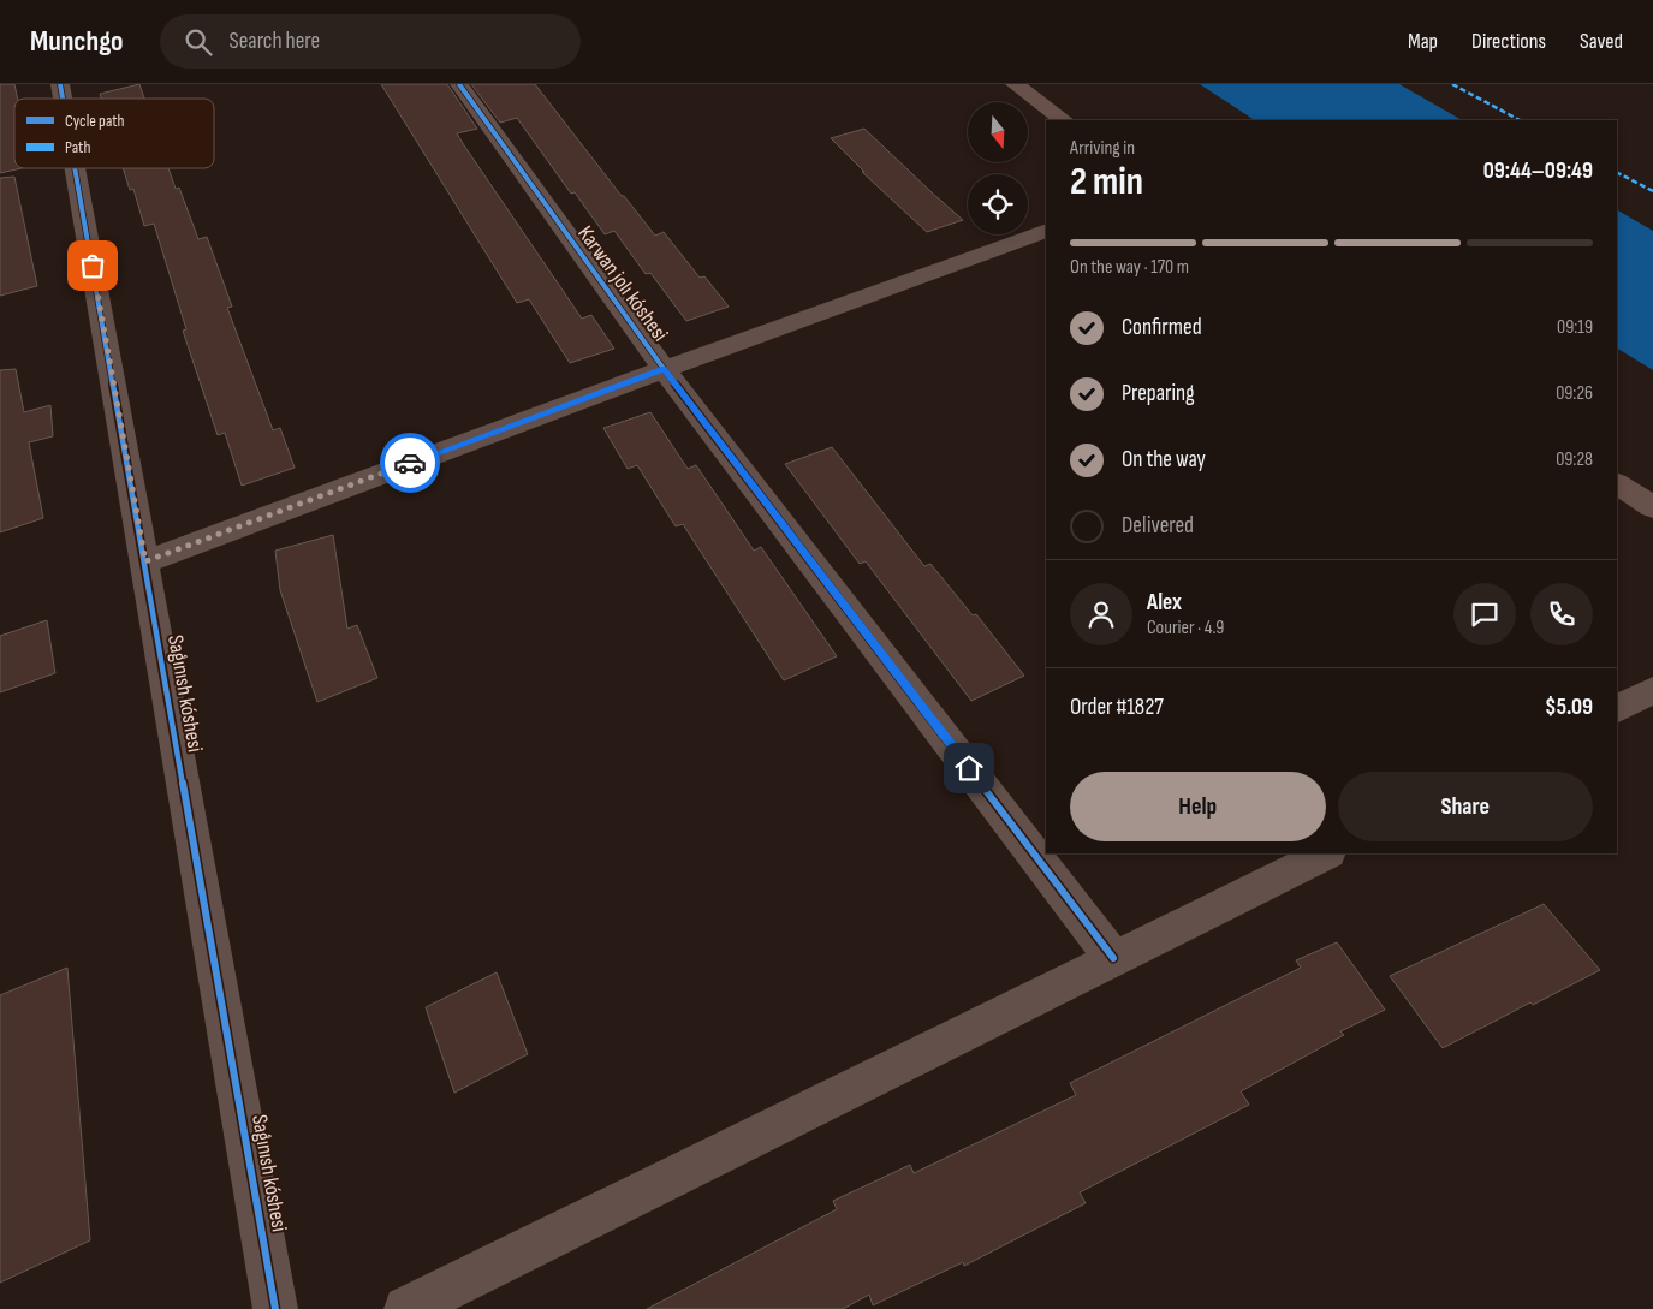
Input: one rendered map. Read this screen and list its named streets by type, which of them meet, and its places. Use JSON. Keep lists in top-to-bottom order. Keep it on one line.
{"streets":{"street":["Karwan jolı kóshesi","Saǵınısh kóshesi"]},"legend":["Cycle path","Path"],"north":"bottom","page":{"header":"Munchgo","search":"Search here","nav":["Map","Directions","Saved"],"heading":["2 min","Arriving in","09:44–09:49"],"panel":["Alex","Courier · 4.9","Order #1827","$5.09"],"bar":"On the way · 170 m","list":[["Confirmed","09:19"],["Preparing","09:26"],["On the way","09:28"],"Delivered"],"buttons":["Help","Share"]}}
